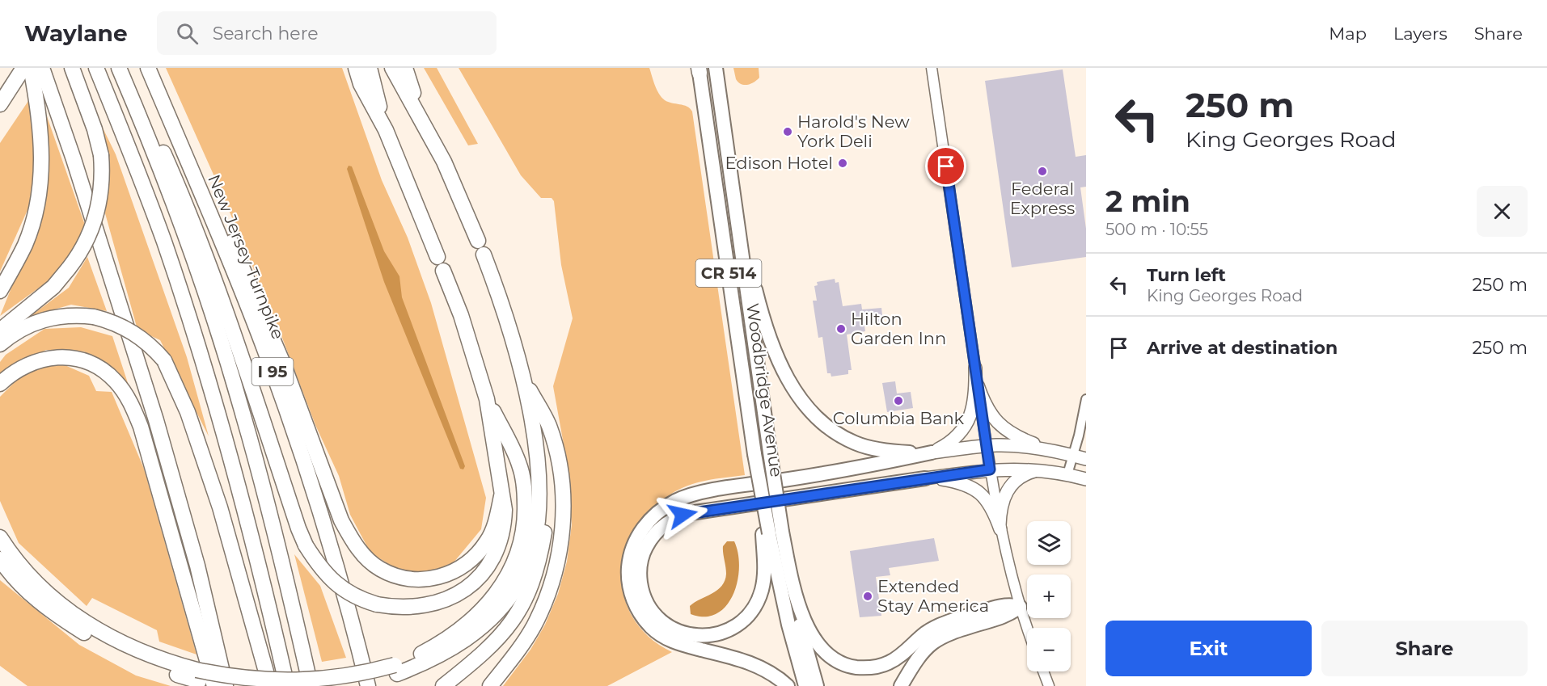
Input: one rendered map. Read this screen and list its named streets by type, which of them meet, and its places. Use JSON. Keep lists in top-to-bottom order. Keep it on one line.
{"streets":{"highway":["New Jersey Turnpike","I 95"],"main road":["CR 514","Woodbridge Avenue"]},"places":["Harold's New York Deli","Edison Hotel","Federal Express","Hilton Garden Inn","Columbia Bank","Extended Stay America"],"page":{"header":"Waylane","search":"Search here","nav":["Map","Layers","Share"],"turn":["250 m","King Georges Road"],"heading":["2 min","500 m · 10:55"],"list":[{"name":"Turn left","note":"King Georges Road","value":"250 m"},{"name":"Arrive at destination","value":"250 m"}],"map_buttons":["+","−"],"buttons":["Exit","Share"]}}
